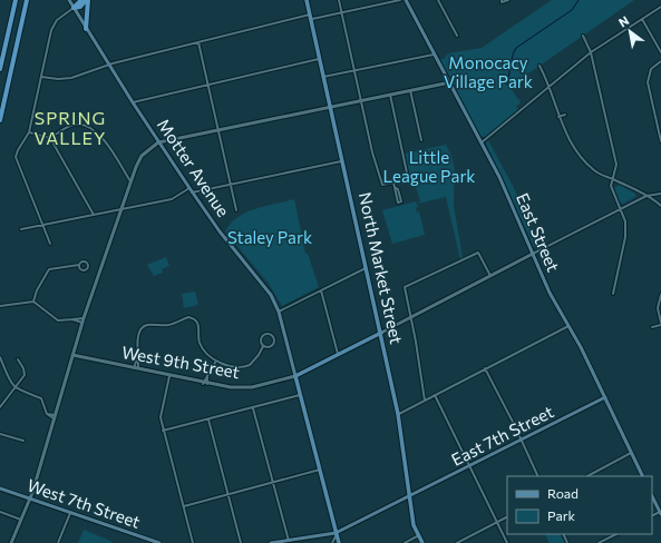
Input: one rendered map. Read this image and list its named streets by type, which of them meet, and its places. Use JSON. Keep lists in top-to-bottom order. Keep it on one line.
{"streets":{"main road":["Motter Avenue","East Street","North Market Street","West 9th Street","East 7th Street","West 7th Street"]},"crossings":[["Motter Avenue","West 9th Street"],["East Street","East 7th Street"],["North Market Street","West 9th Street"],["North Market Street","East 7th Street"]],"districts":["SPRING VALLEY"],"parks":["Monocacy Village Park","Little League Park","Staley Park"],"legend":["Road","Park"],"north":"top left"}
